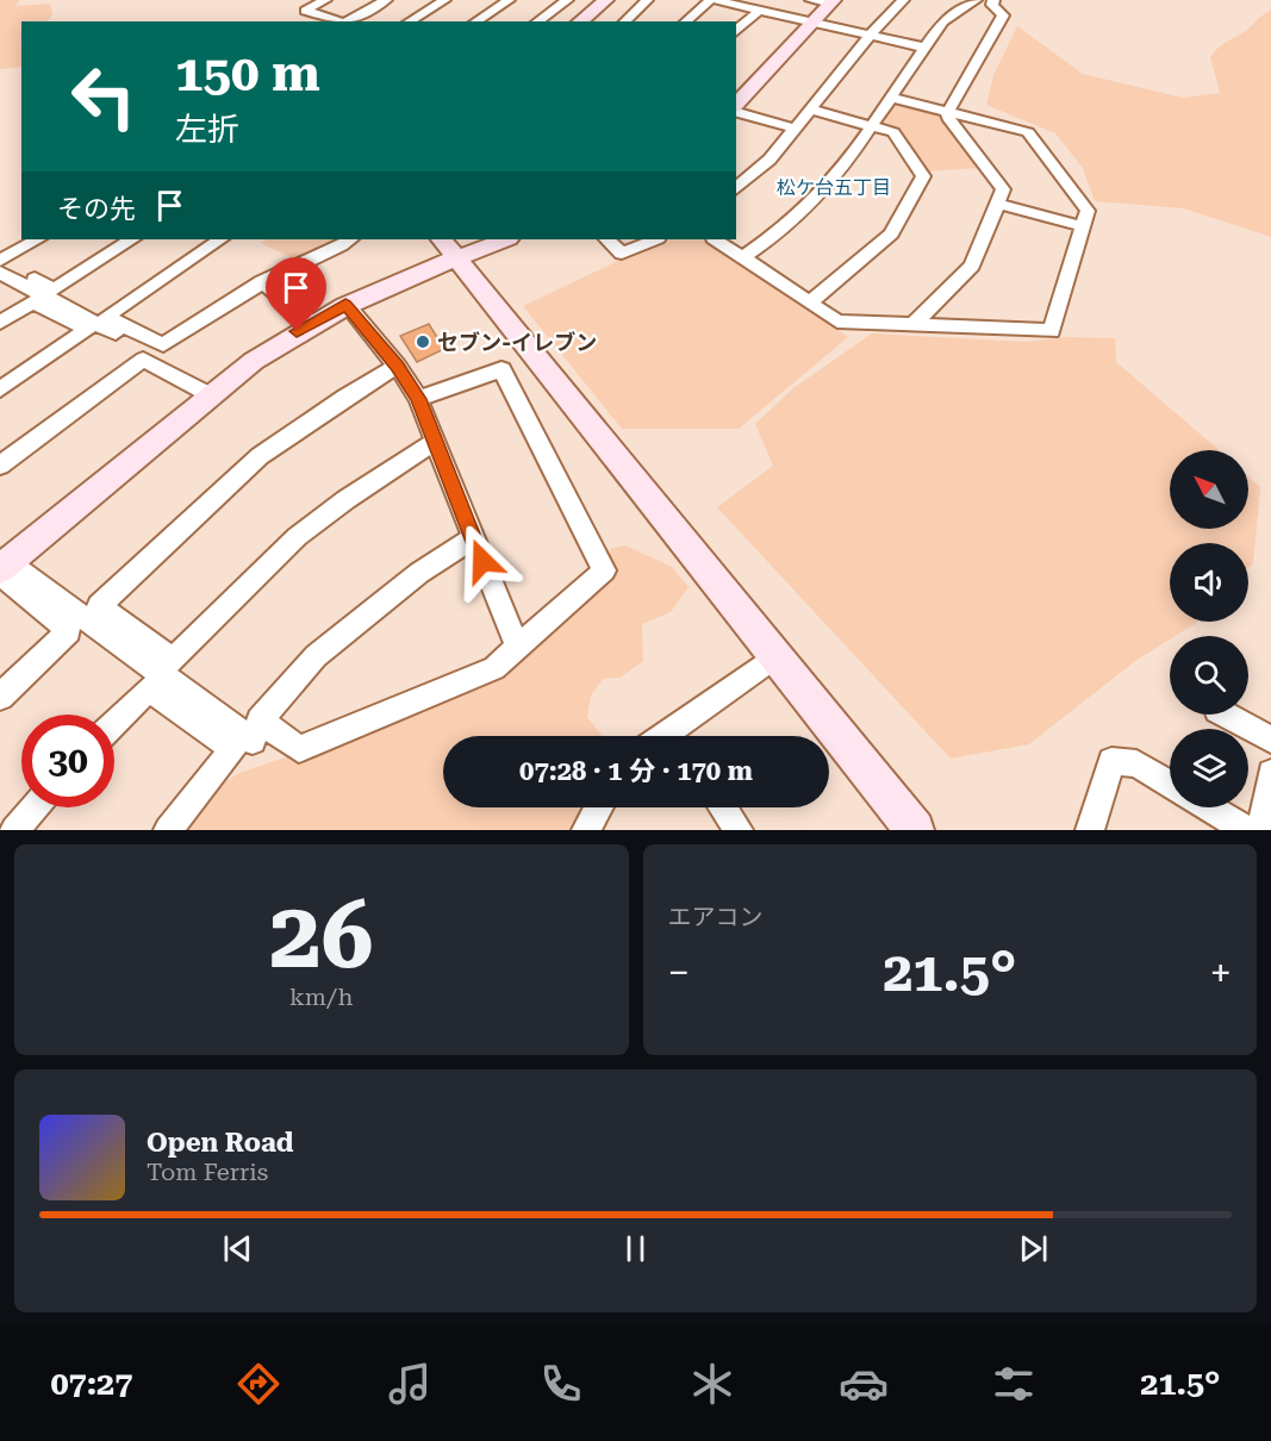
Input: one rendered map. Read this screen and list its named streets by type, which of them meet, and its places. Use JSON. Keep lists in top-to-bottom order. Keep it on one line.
{"districts":["松ケ台五丁目"],"places":["セブン-イレブン"],"north":"top left","page":{"turn":["150 m","左折"],"then":"その先","limit":"30","trip":"07:28 · 1 分 · 170 m","tile":[["26","km/h"],"エアコン"],"heat":["−","21.5°","+"],"song":["Open Road","Tom Ferris"],"tabs":["07:27","21.5°"]}}
